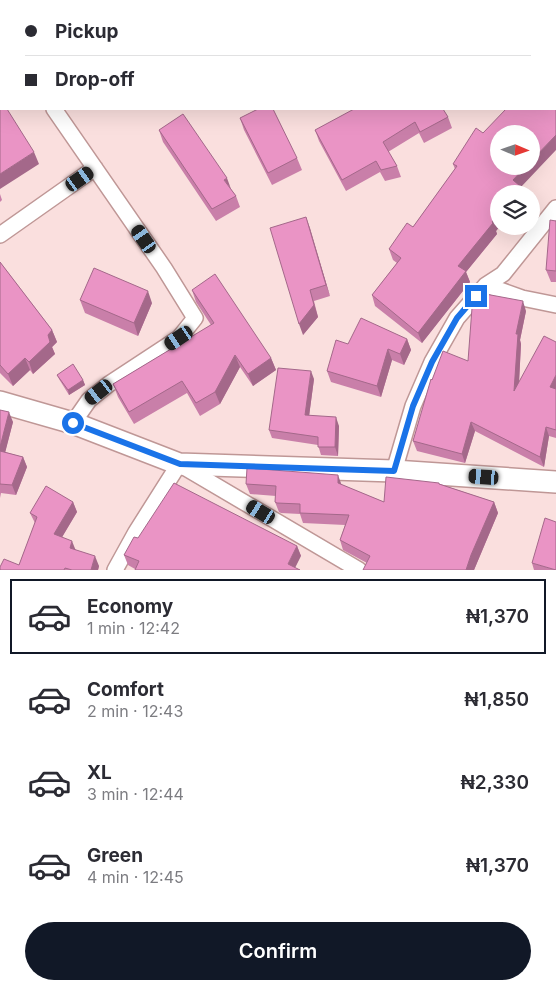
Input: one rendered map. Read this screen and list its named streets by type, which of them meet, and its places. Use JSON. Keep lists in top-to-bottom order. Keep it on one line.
{"north":"right","page":{"banner":["Pickup","Drop-off"],"list":[{"name":"Economy","note":"1 min · 12:42","value":"₦1,370"},{"name":"Comfort","note":"2 min · 12:43","value":"₦1,850"},{"name":"XL","note":"3 min · 12:44","value":"₦2,330"},{"name":"Green","note":"4 min · 12:45","value":"₦1,370"}],"buttons":"Confirm"}}
